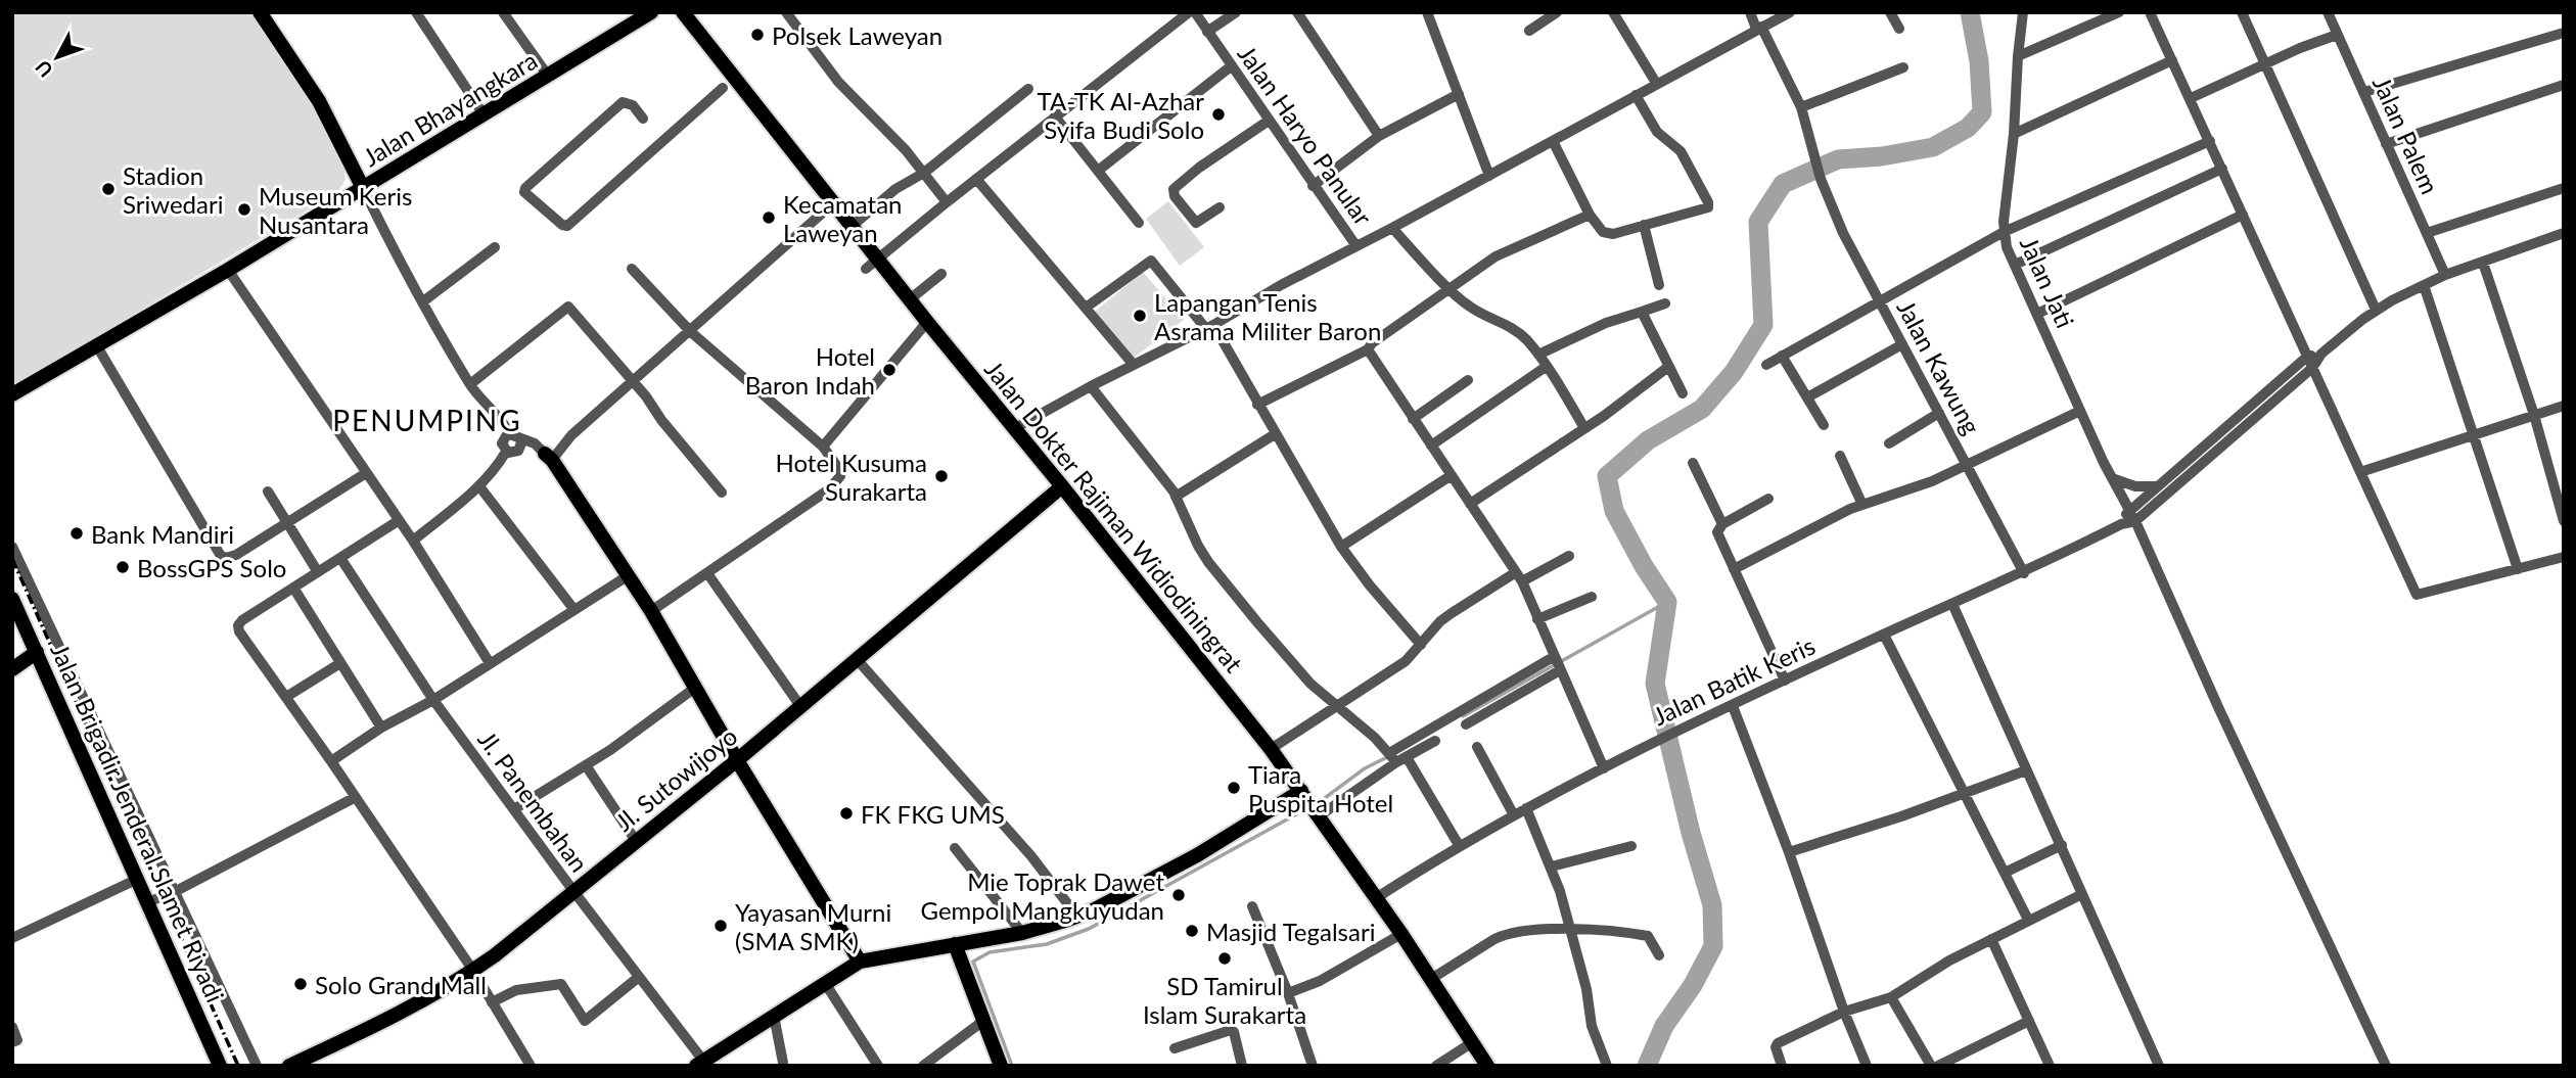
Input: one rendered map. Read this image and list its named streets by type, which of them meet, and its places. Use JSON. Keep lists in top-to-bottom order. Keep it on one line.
{"streets":{"main road":["Jalan Bhayangkara","Jalan Dokter Rajiman Widiodiningrat","Jl. Sutowijoyo","Jalan Brigadir Jenderal Slamet Riyadi"],"street":["Jalan Haryo Panular","Jalan Palem","Jalan Jati","Jalan Kawung","Jalan Batik Keris","Jl. Panembahan"]},"crossings":[["Jalan Jati","Jalan Batik Keris"],["Jalan Kawung","Jalan Batik Keris"],["Jalan Dokter Rajiman Widiodiningrat","Jalan Batik Keris"],["Jalan Dokter Rajiman Widiodiningrat","Jl. Sutowijoyo"],["Jl. Sutowijoyo","Jl. Panembahan"]],"districts":["PENUMPING"],"places":["Polsek Laweyan","TA-TK Al-Azhar Syifa Budi Solo","Stadion Sriwedari","Museum Keris Nusantara","Kecamatan Laweyan","Lapangan Tenis Asrama Militer Baron","Hotel Baron Indah","Hotel Kusuma Surakarta","Bank Mandiri","BossGPS Solo","Tiara Puspita Hotel","FK FKG UMS","Mie Toprak Dawet Gempol Mangkuyudan","Yayasan Murni (SMA SMK)","Masjid Tegalsari","SD Tamirul Islam Surakarta","Solo Grand Mall"],"north":"bottom left"}
